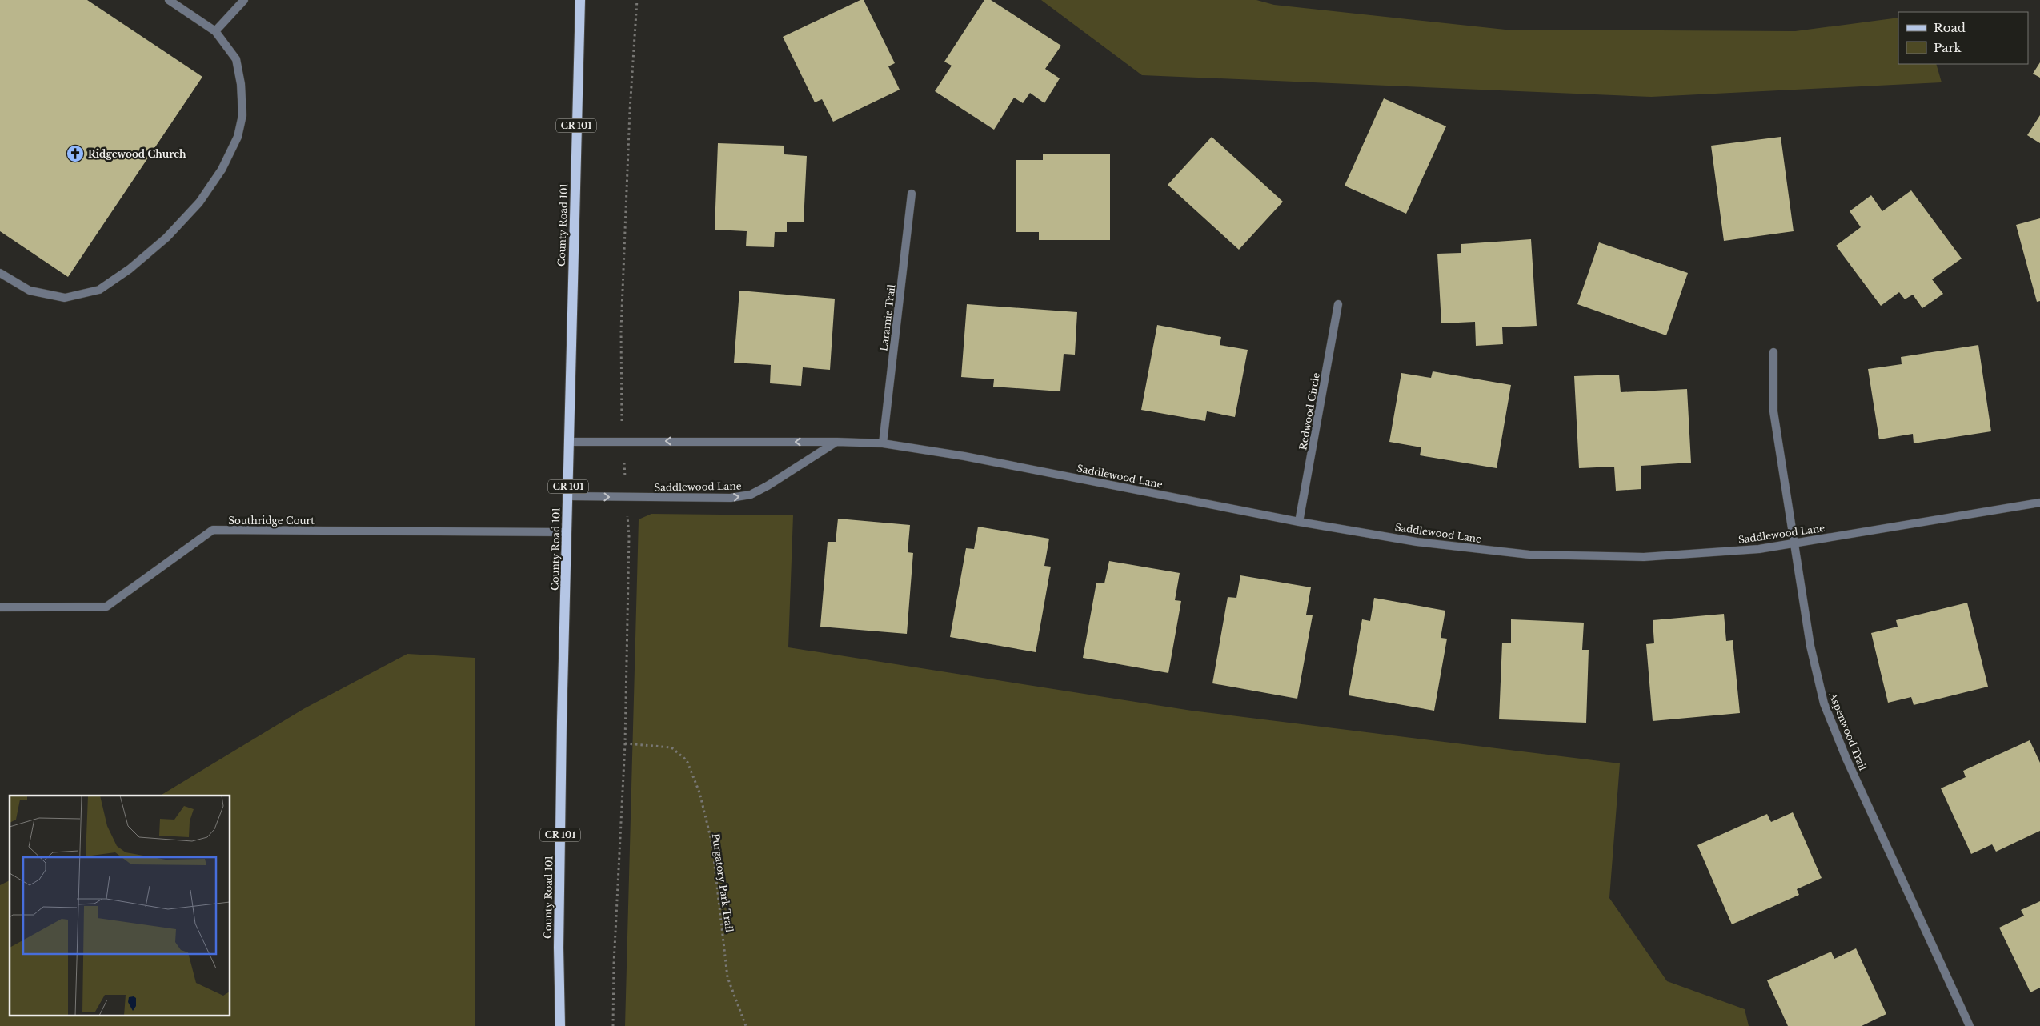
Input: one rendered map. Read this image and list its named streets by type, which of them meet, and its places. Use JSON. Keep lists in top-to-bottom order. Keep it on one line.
{"streets":{"main road":["CR 101","County Road 101"],"street":["Laramie Trail","Redwood Circle","Saddlewood Lane","Southridge Court","Aspenwood Trail"],"path":["Purgatory Park Trail"]},"crossings":[["County Road 101","Saddlewood Lane"],["County Road 101","Southridge Court"],["Laramie Trail","Saddlewood Lane"],["Redwood Circle","Saddlewood Lane"],["Saddlewood Lane","Aspenwood Trail"]],"places":{"church":["Ridgewood Church"]},"legend":["Road","Park"]}
